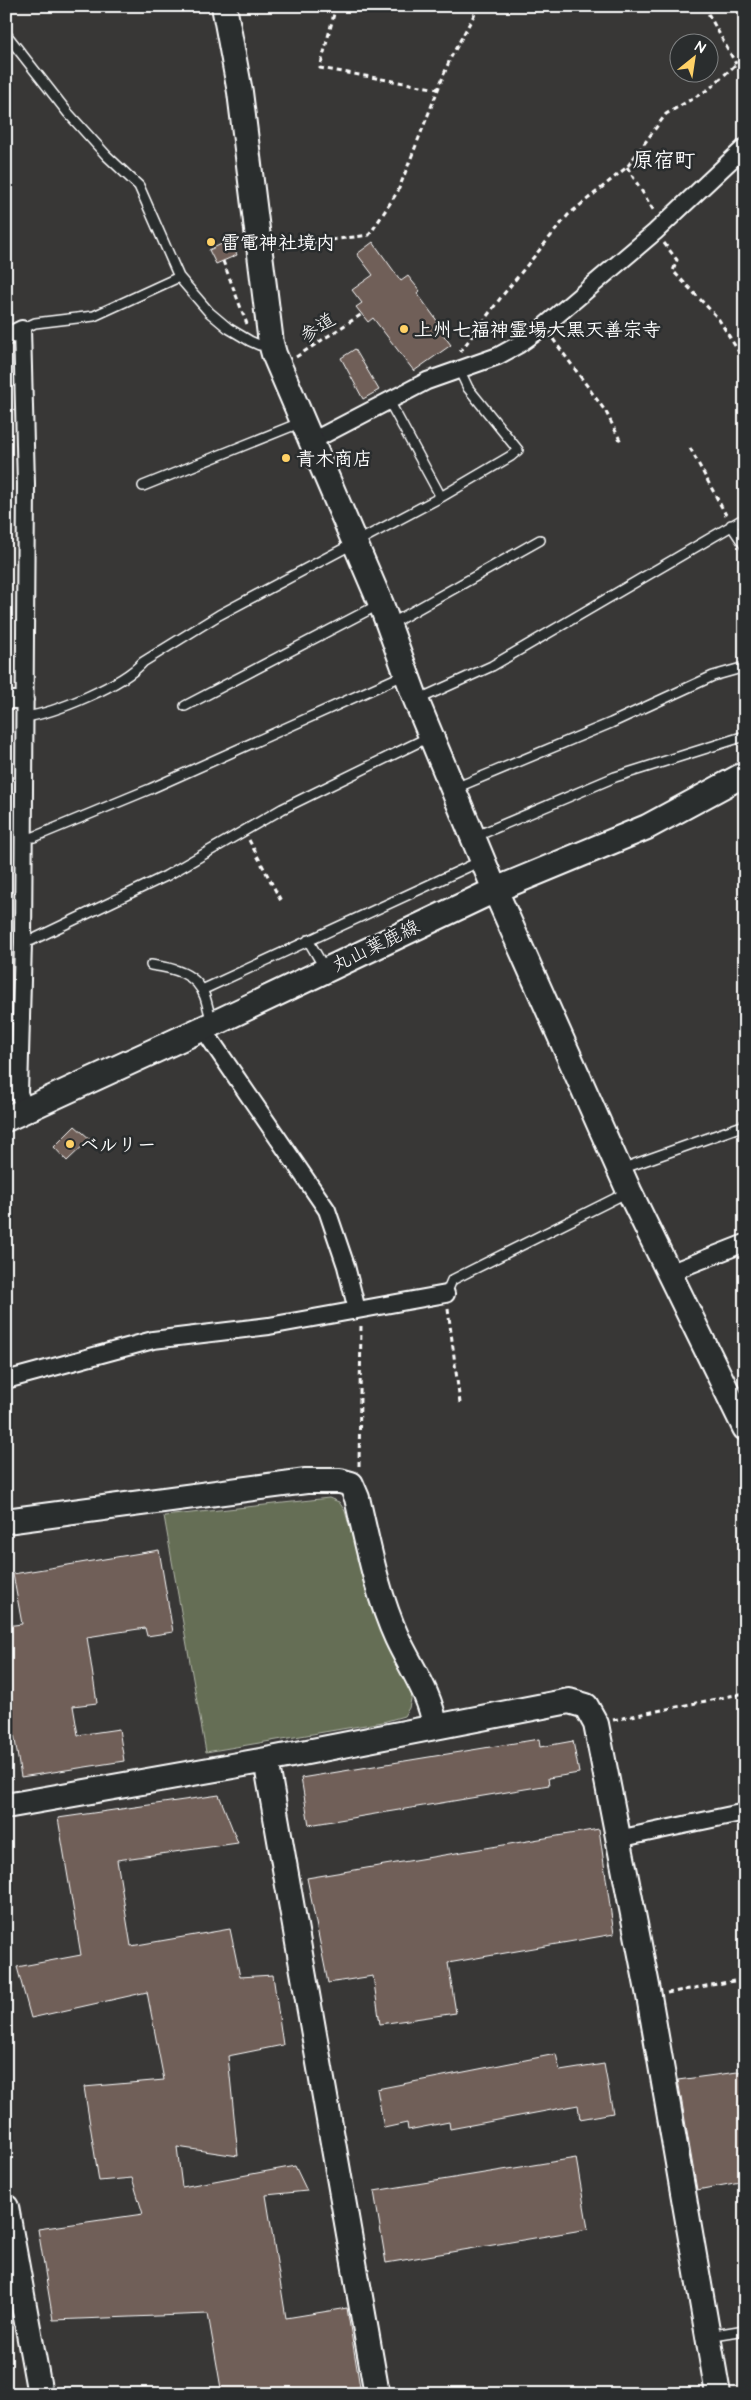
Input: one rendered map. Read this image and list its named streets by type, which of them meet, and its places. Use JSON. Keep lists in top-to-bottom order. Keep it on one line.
{"streets":{"street":["丸山葉鹿線"],"path":["参道"]},"districts":["原宿町"],"places":["雷電神社境内","上州七福神霊場大黒天善宗寺","青木商店","ベルリー"],"north":"top right"}
